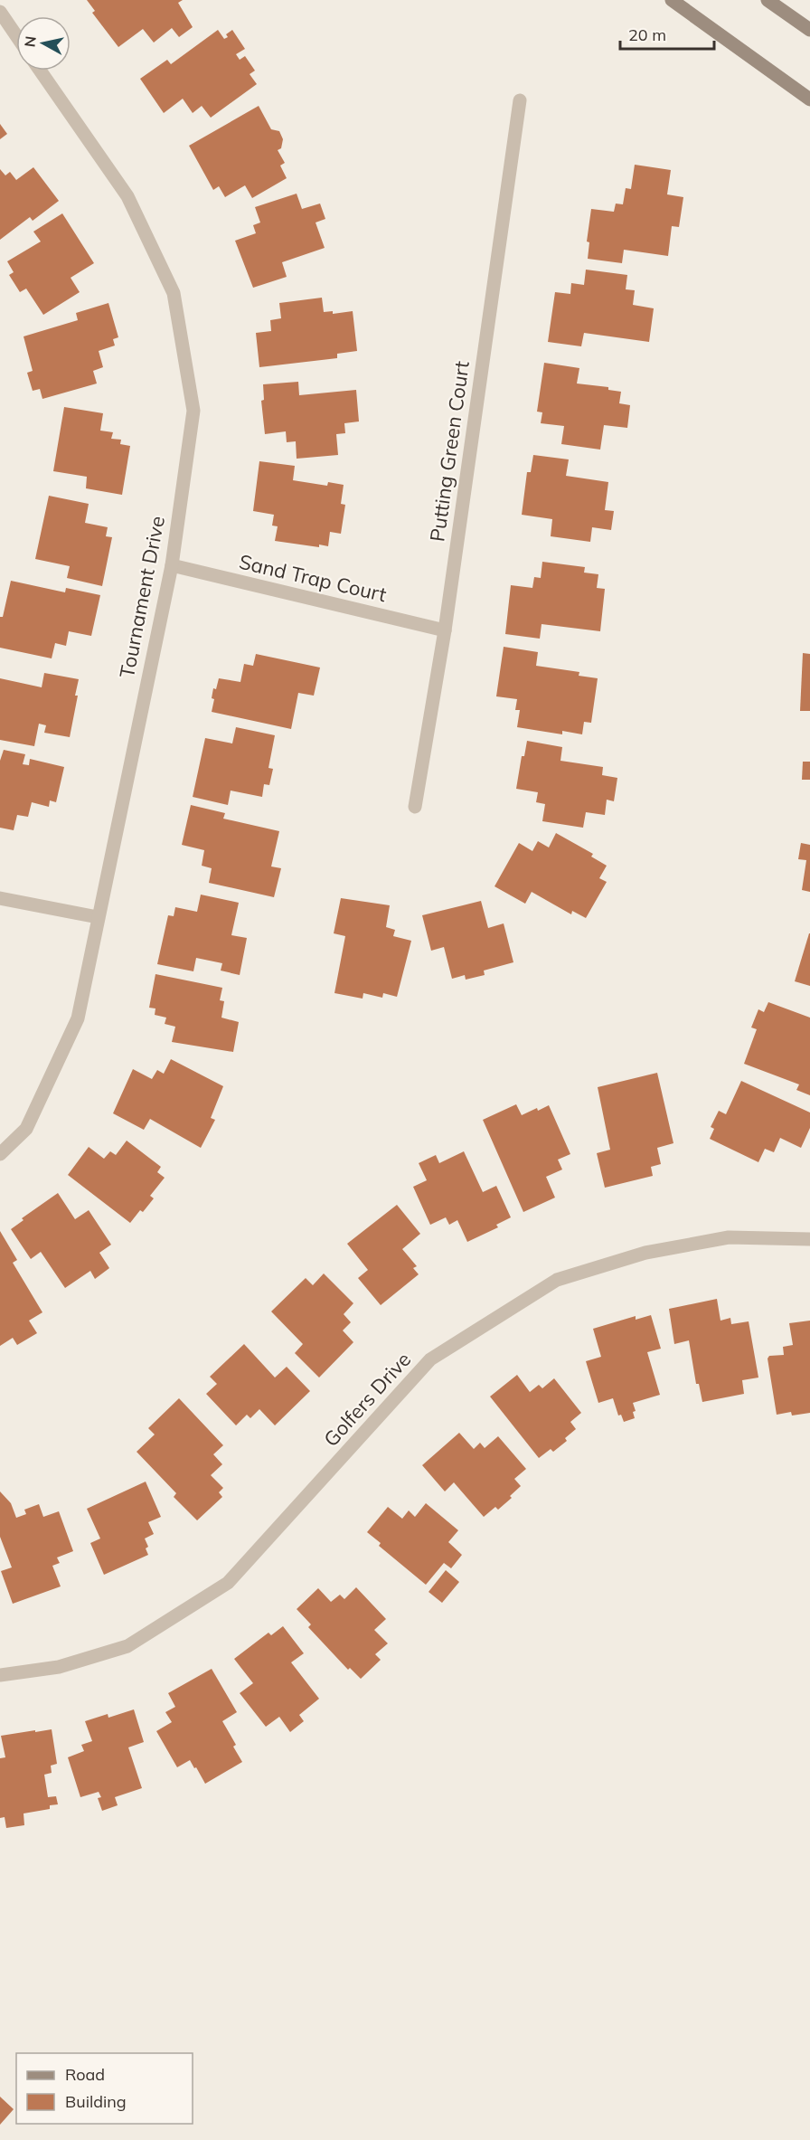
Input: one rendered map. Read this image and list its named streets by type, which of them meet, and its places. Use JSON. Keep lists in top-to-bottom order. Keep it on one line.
{"streets":{"street":["Putting Green Court","Sand Trap Court","Tournament Drive","Golfers Drive"]},"crossings":[["Putting Green Court","Sand Trap Court"],["Sand Trap Court","Tournament Drive"]],"legend":["Road","Building"],"scale_bar":"20 m","north":"left"}
